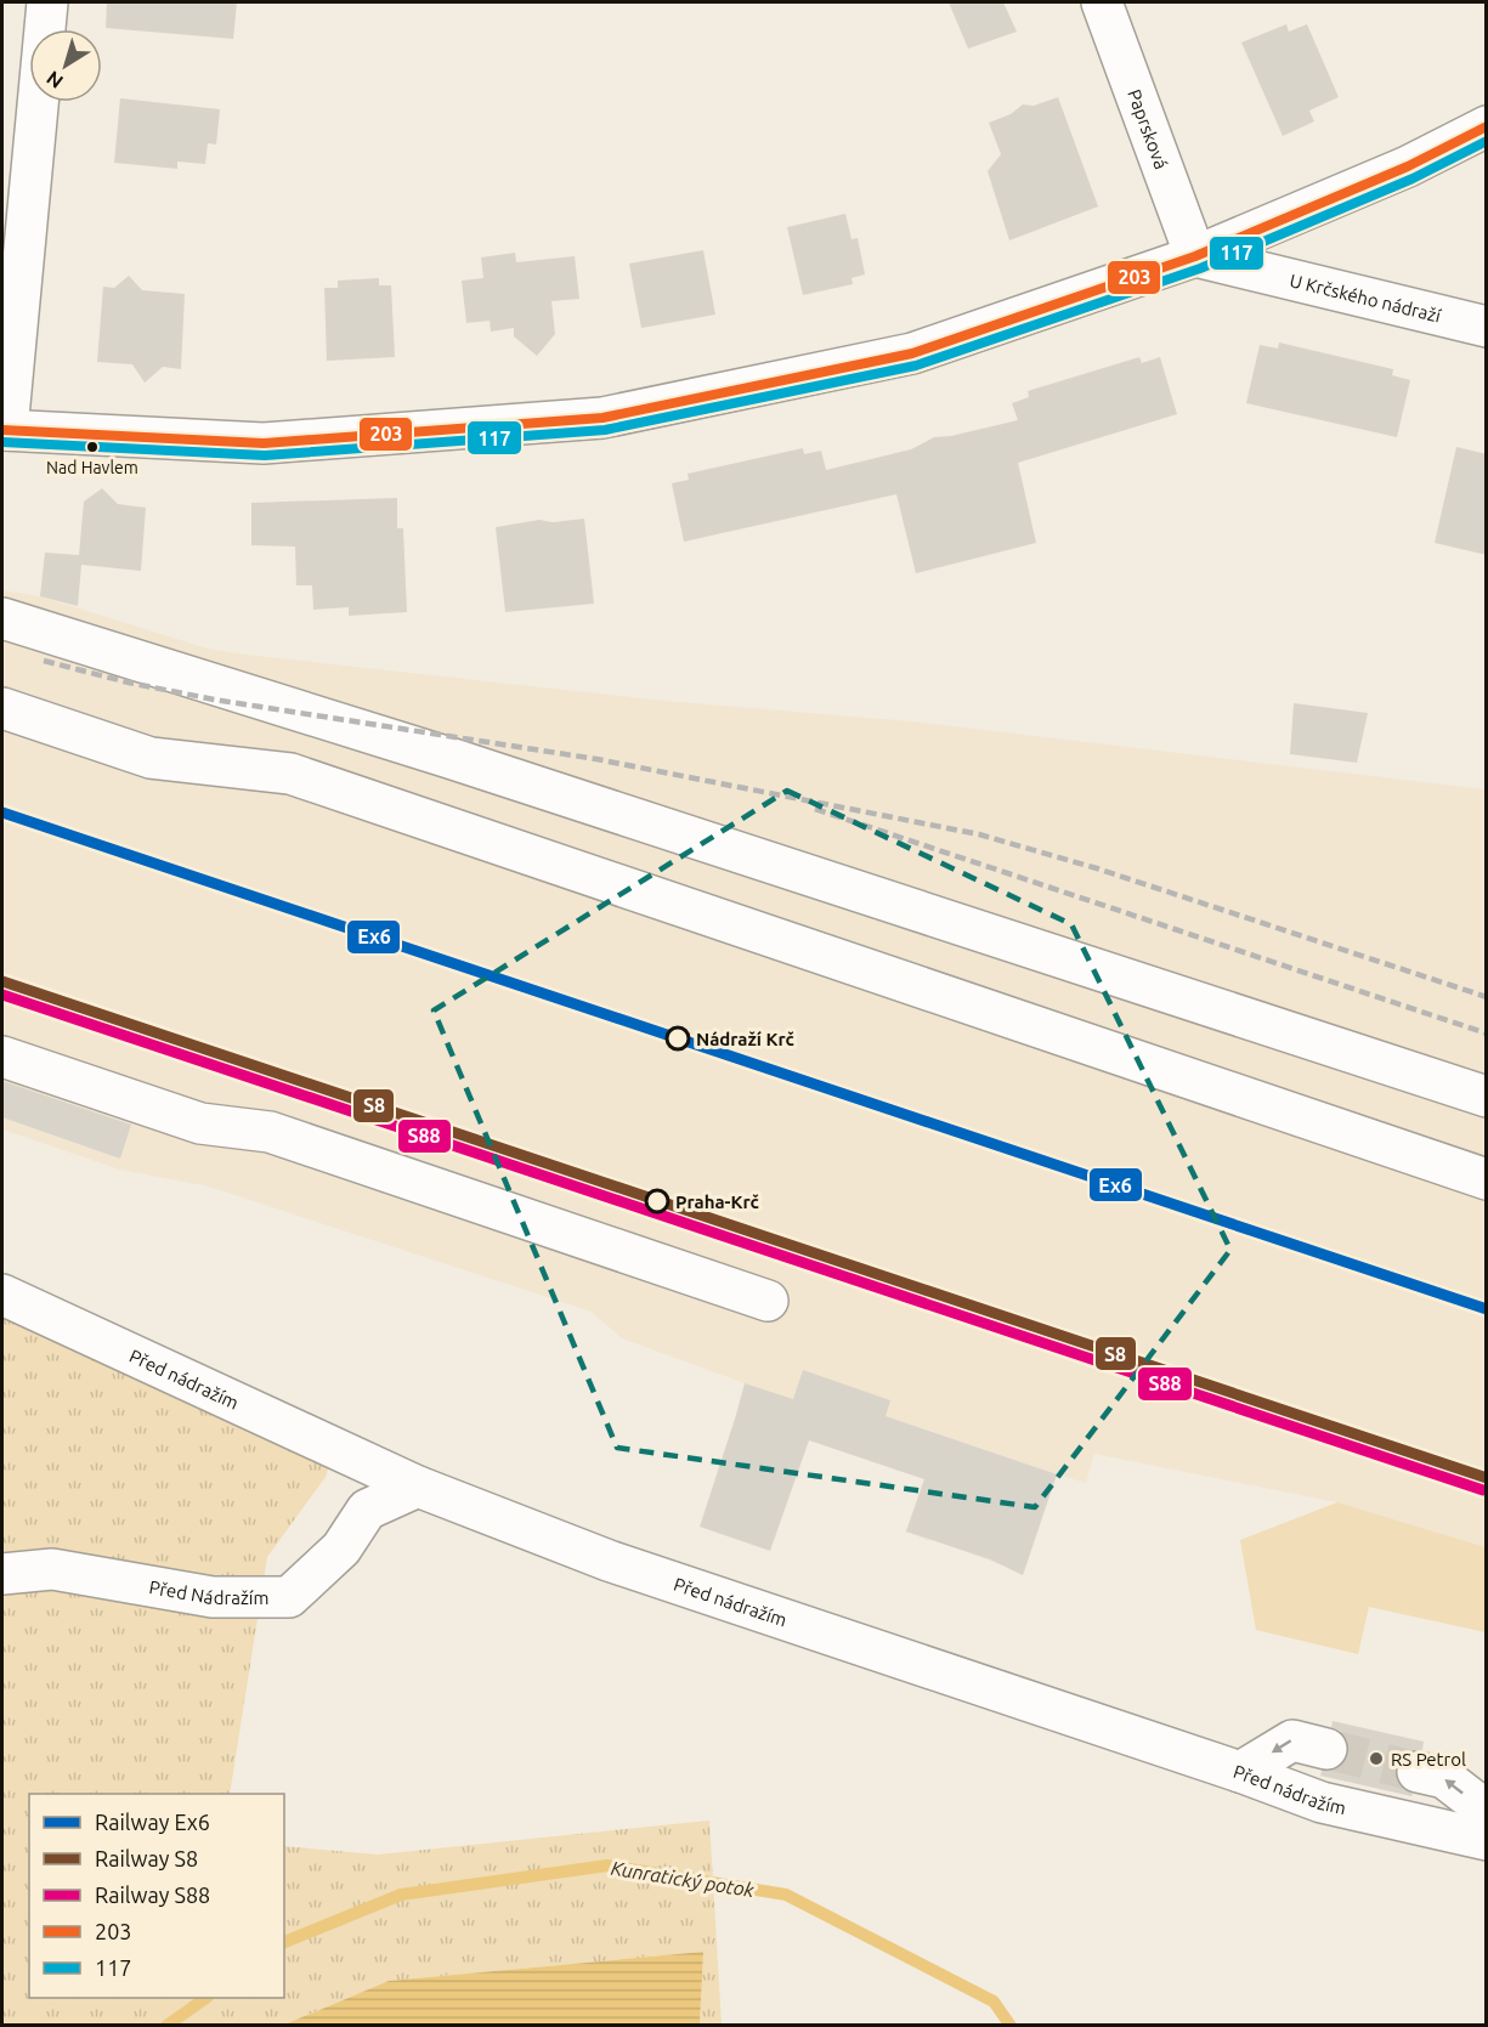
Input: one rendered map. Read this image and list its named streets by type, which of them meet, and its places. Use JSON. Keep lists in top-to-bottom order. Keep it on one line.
{"streets":{"street":["Paprsková","U Krčského nádraží","Před nádražím","Před Nádražím"]},"crossings":[["Paprsková","U Krčského nádraží"],["Před nádražím","Před Nádražím"]],"water":["Kunratický potok"],"places":["Nad Havlem","Nádraží Krč","Praha-Krč","RS Petrol"],"lines":["transit line 203","transit line 117","rail line Ex6","rail line S8","rail line S88"],"legend":["Railway Ex6","Railway S8","Railway S88","203","117"],"north":"bottom left"}
